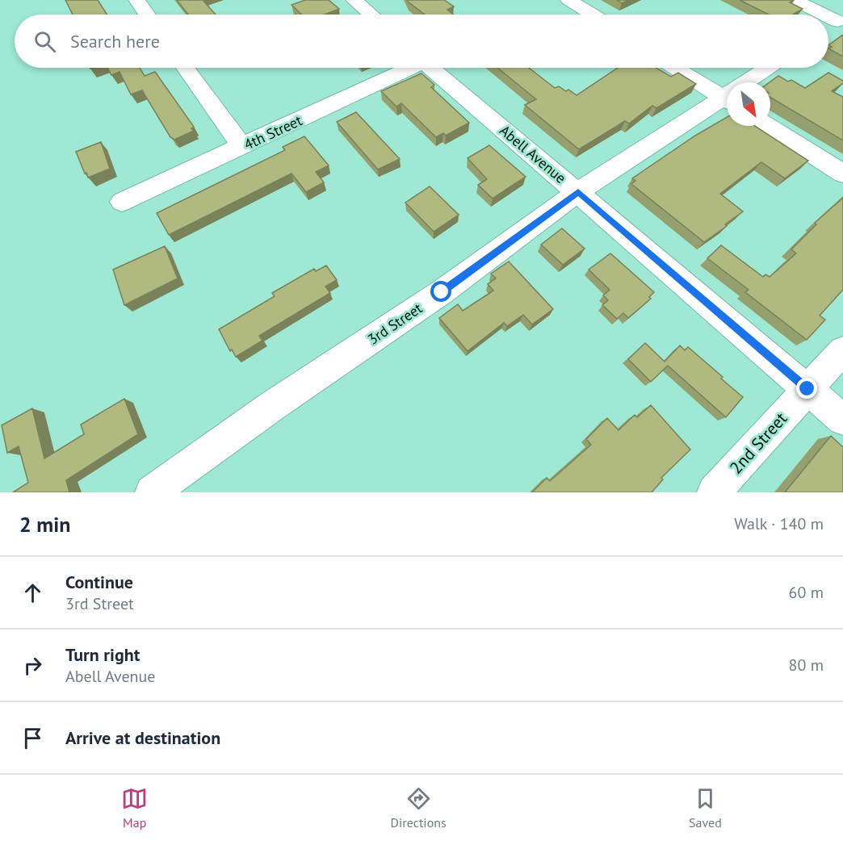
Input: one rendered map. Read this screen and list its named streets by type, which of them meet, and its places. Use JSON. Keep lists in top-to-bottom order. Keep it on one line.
{"streets":{"street":["4th Street","Abell Avenue","3rd Street","2nd Street"]},"crossings":[["Abell Avenue","3rd Street"],["Abell Avenue","2nd Street"]],"north":"bottom right","page":{"search":"Search here","heading":["2 min","Walk · 140 m"],"list":[["Continue","3rd Street","60 m"],["Turn right","Abell Avenue","80 m"],"Arrive at destination"],"nav":["Map","Directions","Saved"]}}
